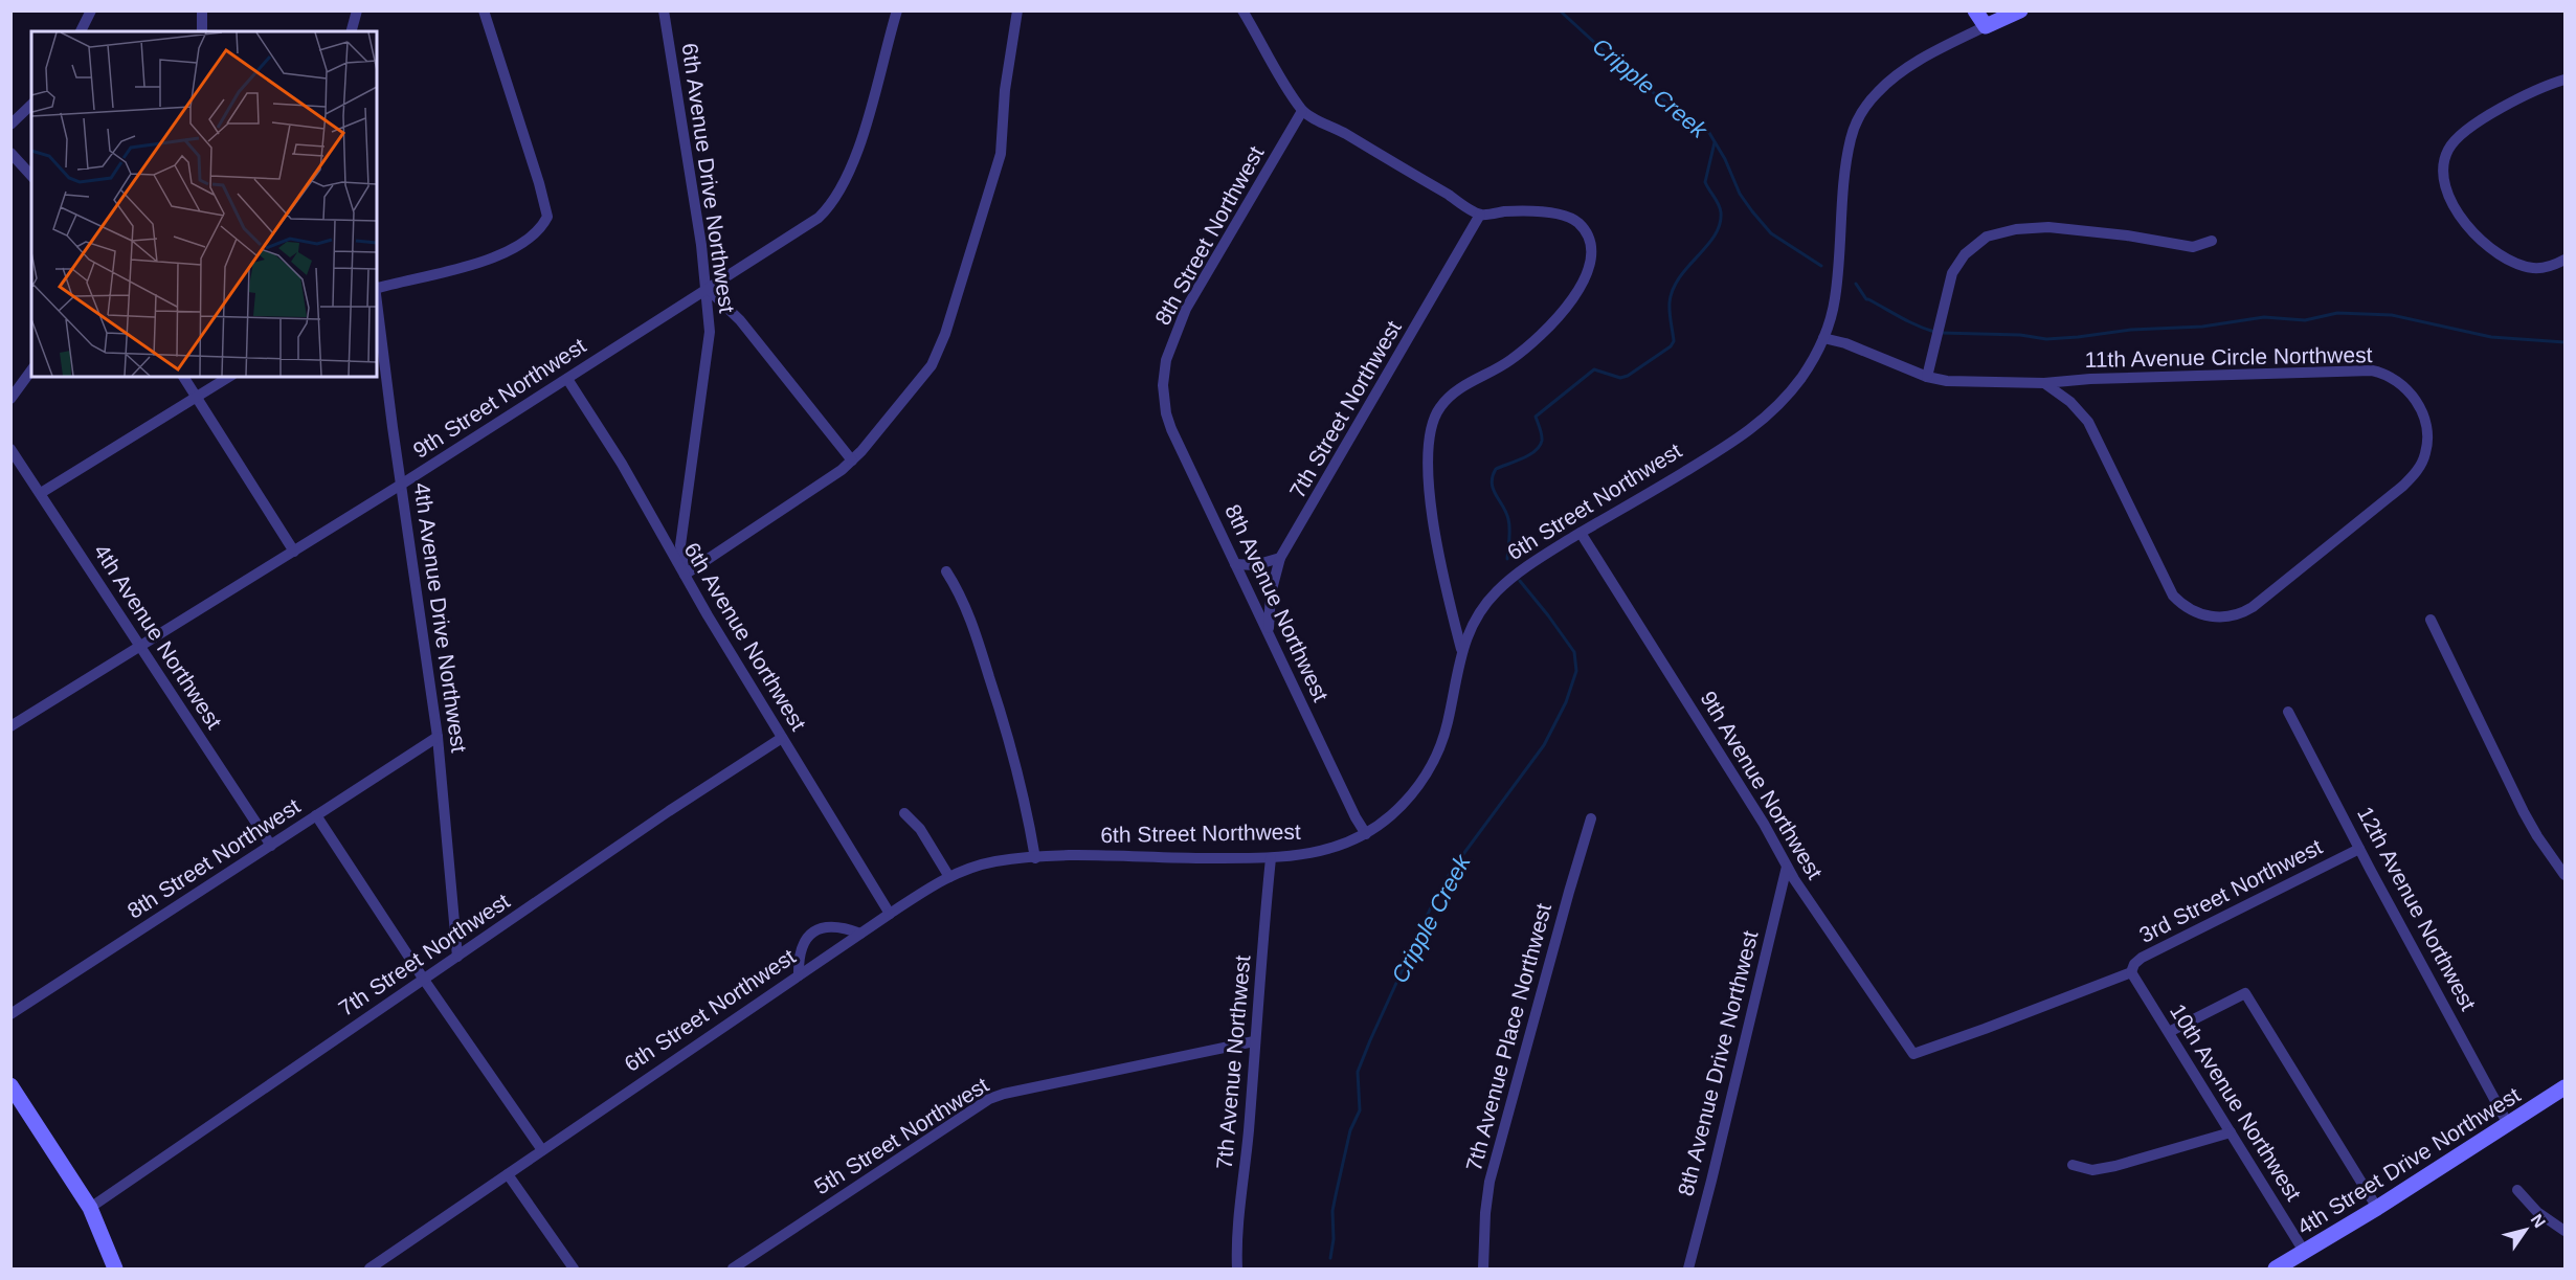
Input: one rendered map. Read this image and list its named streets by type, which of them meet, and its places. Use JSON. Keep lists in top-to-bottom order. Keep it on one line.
{"streets":{"main road":["6th Street Northwest","4th Street Drive Northwest"],"street":["6th Avenue Drive Northwest","8th Street Northwest","11th Avenue Circle Northwest","9th Street Northwest","7th Street Northwest","8th Avenue Northwest","4th Avenue Drive Northwest","4th Avenue Northwest","6th Avenue Northwest","9th Avenue Northwest","3rd Street Northwest","12th Avenue Northwest","7th Avenue Place Northwest","7th Avenue Northwest","8th Avenue Drive Northwest","10th Avenue Northwest","5th Street Northwest"]},"crossings":[["6th Avenue Drive Northwest","9th Street Northwest"],["6th Avenue Drive Northwest","6th Avenue Northwest"],["8th Street Northwest","8th Avenue Northwest"],["8th Street Northwest","4th Avenue Drive Northwest"],["8th Street Northwest","4th Avenue Northwest"],["11th Avenue Circle Northwest","6th Street Northwest"],["9th Street Northwest","4th Avenue Drive Northwest"],["9th Street Northwest","4th Avenue Northwest"],["9th Street Northwest","6th Avenue Northwest"],["7th Street Northwest","8th Avenue Northwest"],["7th Street Northwest","4th Avenue Drive Northwest"],["7th Street Northwest","6th Avenue Northwest"],["6th Street Northwest","8th Avenue Northwest"],["6th Street Northwest","6th Avenue Northwest"],["6th Street Northwest","9th Avenue Northwest"],["6th Street Northwest","7th Avenue Northwest"],["9th Avenue Northwest","3rd Street Northwest"],["9th Avenue Northwest","8th Avenue Drive Northwest"],["3rd Street Northwest","12th Avenue Northwest"],["3rd Street Northwest","10th Avenue Northwest"],["12th Avenue Northwest","4th Street Drive Northwest"],["7th Avenue Northwest","5th Street Northwest"],["10th Avenue Northwest","4th Street Drive Northwest"]],"water":["Cripple Creek"],"north":"top right"}
